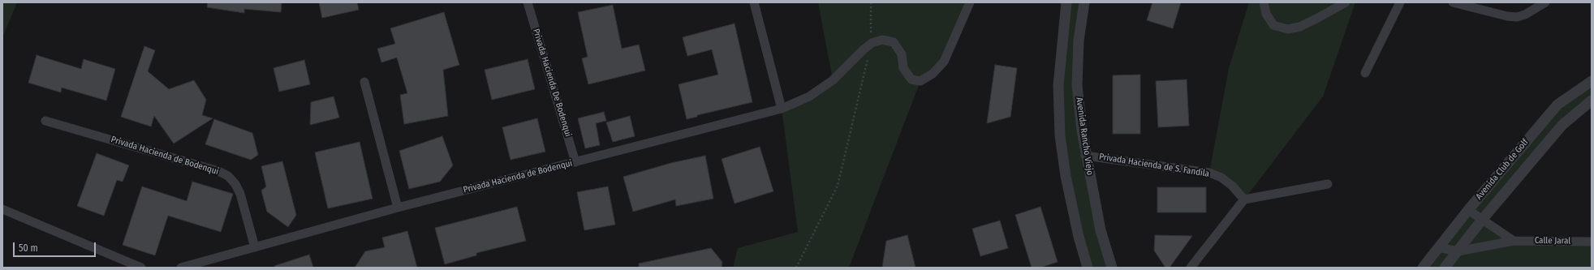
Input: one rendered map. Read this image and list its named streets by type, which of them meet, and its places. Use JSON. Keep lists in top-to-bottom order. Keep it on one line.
{"streets":{"street":["Privada Hacienda De Bodenqui","Avenida Rancho Viejo","Privada Hacienda de Bodenqui","Privada Hacienda de S. Fandila","Avenida Club de Golf","Calle Jaral"]},"crossings":[["Privada Hacienda De Bodenqui","Privada Hacienda de Bodenqui"],["Avenida Rancho Viejo","Privada Hacienda de S. Fandila"],["Avenida Club de Golf","Calle Jaral"]],"scale_bar":"50 m"}
